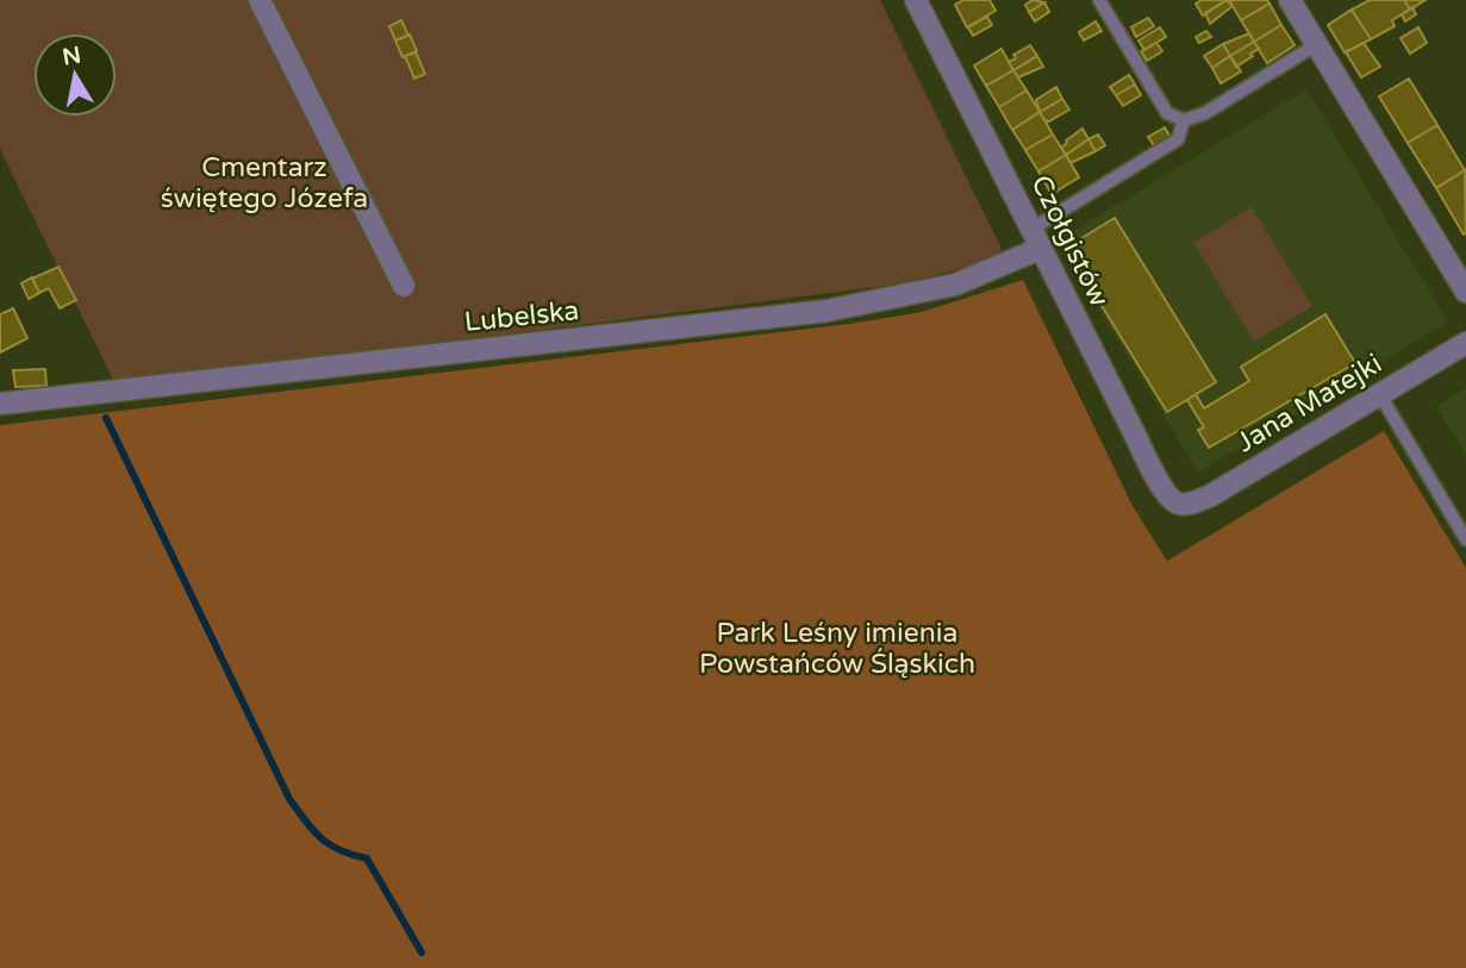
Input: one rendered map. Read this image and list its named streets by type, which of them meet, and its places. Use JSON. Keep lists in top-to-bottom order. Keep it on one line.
{"streets":{"street":["Czołgistów","Lubelska","Jana Matejki"]},"crossings":[["Czołgistów","Lubelska"],["Czołgistów","Jana Matejki"]],"parks":["Cmentarz świętego Józefa","Park Leśny imienia Powstańców Śląskich"],"north":"top"}
